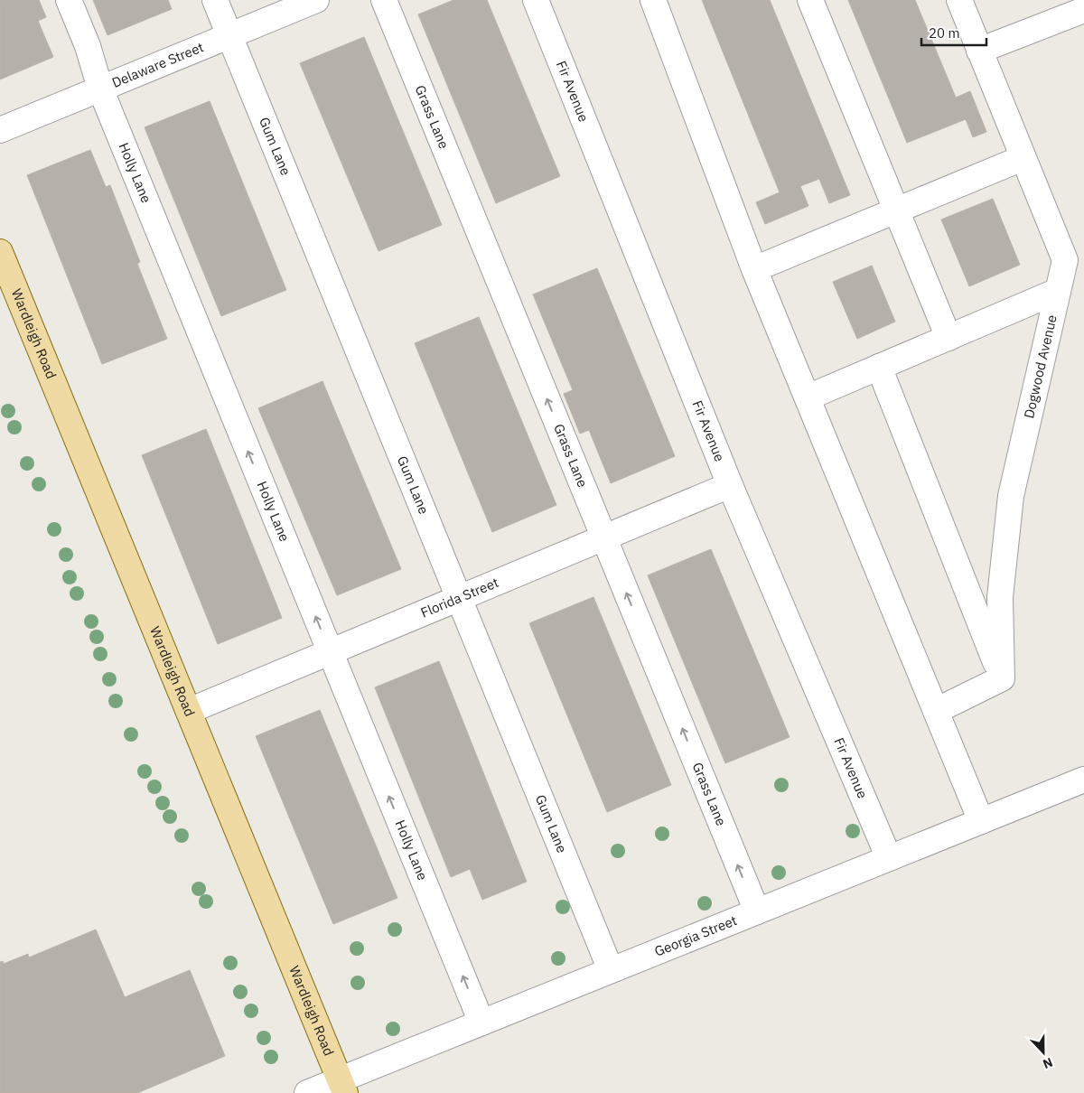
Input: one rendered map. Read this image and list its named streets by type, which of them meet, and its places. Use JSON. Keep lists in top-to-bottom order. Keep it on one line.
{"streets":{"main road":["Wardleigh Road"],"street":["Delaware Street","Fir Avenue","Grass Lane","Gum Lane","Holly Lane","Dogwood Avenue","Florida Street","Georgia Street"]},"crossings":[["Delaware Street","Gum Lane"],["Delaware Street","Holly Lane"],["Fir Avenue","Florida Street"],["Fir Avenue","Georgia Street"],["Grass Lane","Florida Street"],["Grass Lane","Georgia Street"],["Gum Lane","Florida Street"],["Gum Lane","Georgia Street"],["Holly Lane","Florida Street"],["Holly Lane","Georgia Street"],["Wardleigh Road","Florida Street"],["Wardleigh Road","Georgia Street"]],"one_way":["Grass Lane","Holly Lane"],"scale_bar":"20 m","north":"bottom"}
